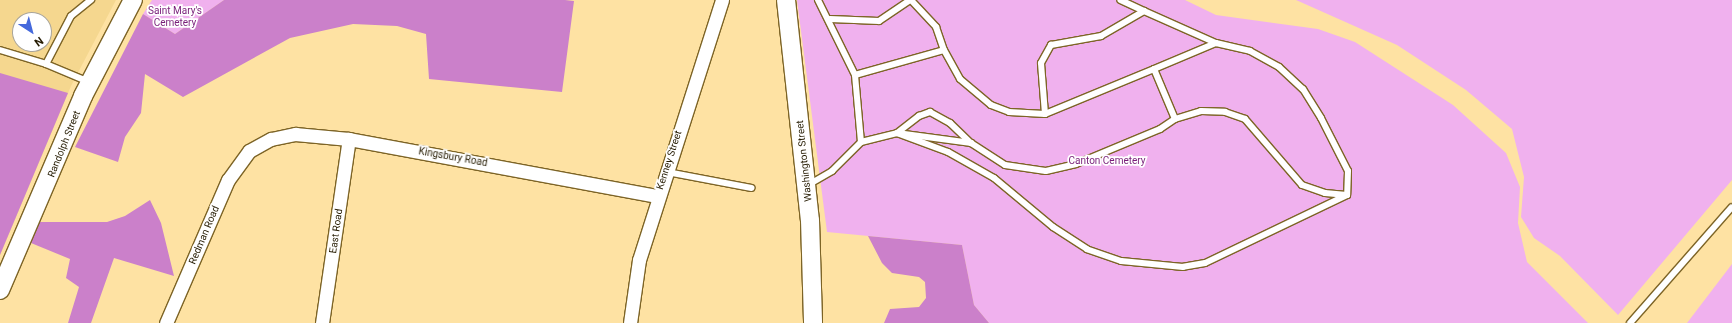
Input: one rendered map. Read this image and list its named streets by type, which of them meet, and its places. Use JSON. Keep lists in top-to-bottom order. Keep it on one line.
{"streets":{"main road":["Randolph Street","Washington Street"],"street":["Kingsbury Road","Kenney Street","East Road","Redman Road"]},"crossings":[["Kingsbury Road","Kenney Street"],["Kingsbury Road","East Road"],["Kingsbury Road","Redman Road"]],"parks":["Saint Mary's Cemetery","Canton Cemetery"],"north":"bottom right"}
